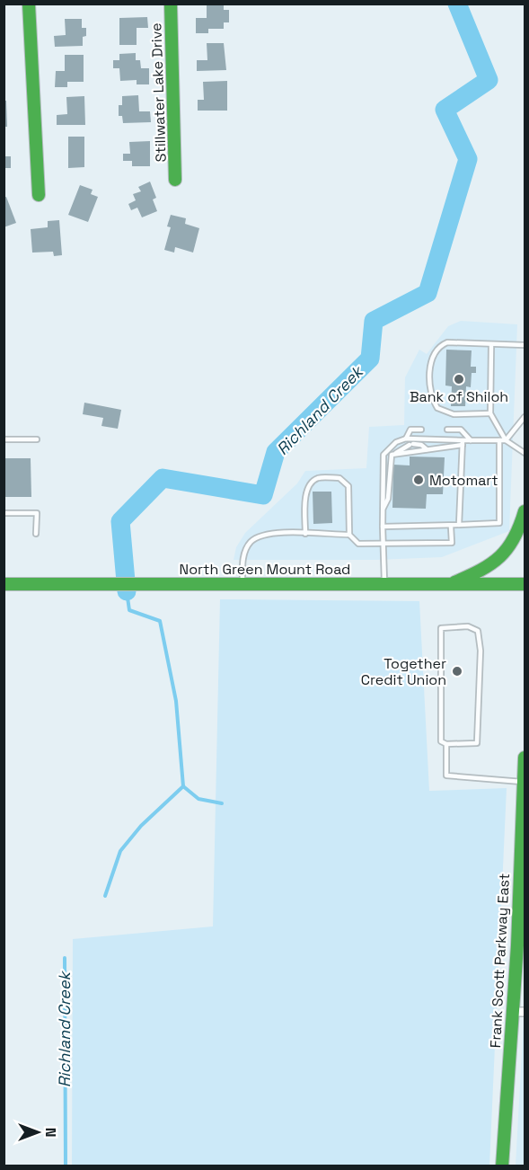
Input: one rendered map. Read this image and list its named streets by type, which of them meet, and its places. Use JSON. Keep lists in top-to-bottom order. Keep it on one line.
{"streets":{"street":["Stillwater Lake Drive","North Green Mount Road","Frank Scott Parkway East"]},"water":["Richland Creek"],"places":["Bank of Shiloh","Motomart","Together Credit Union"],"north":"right"}
